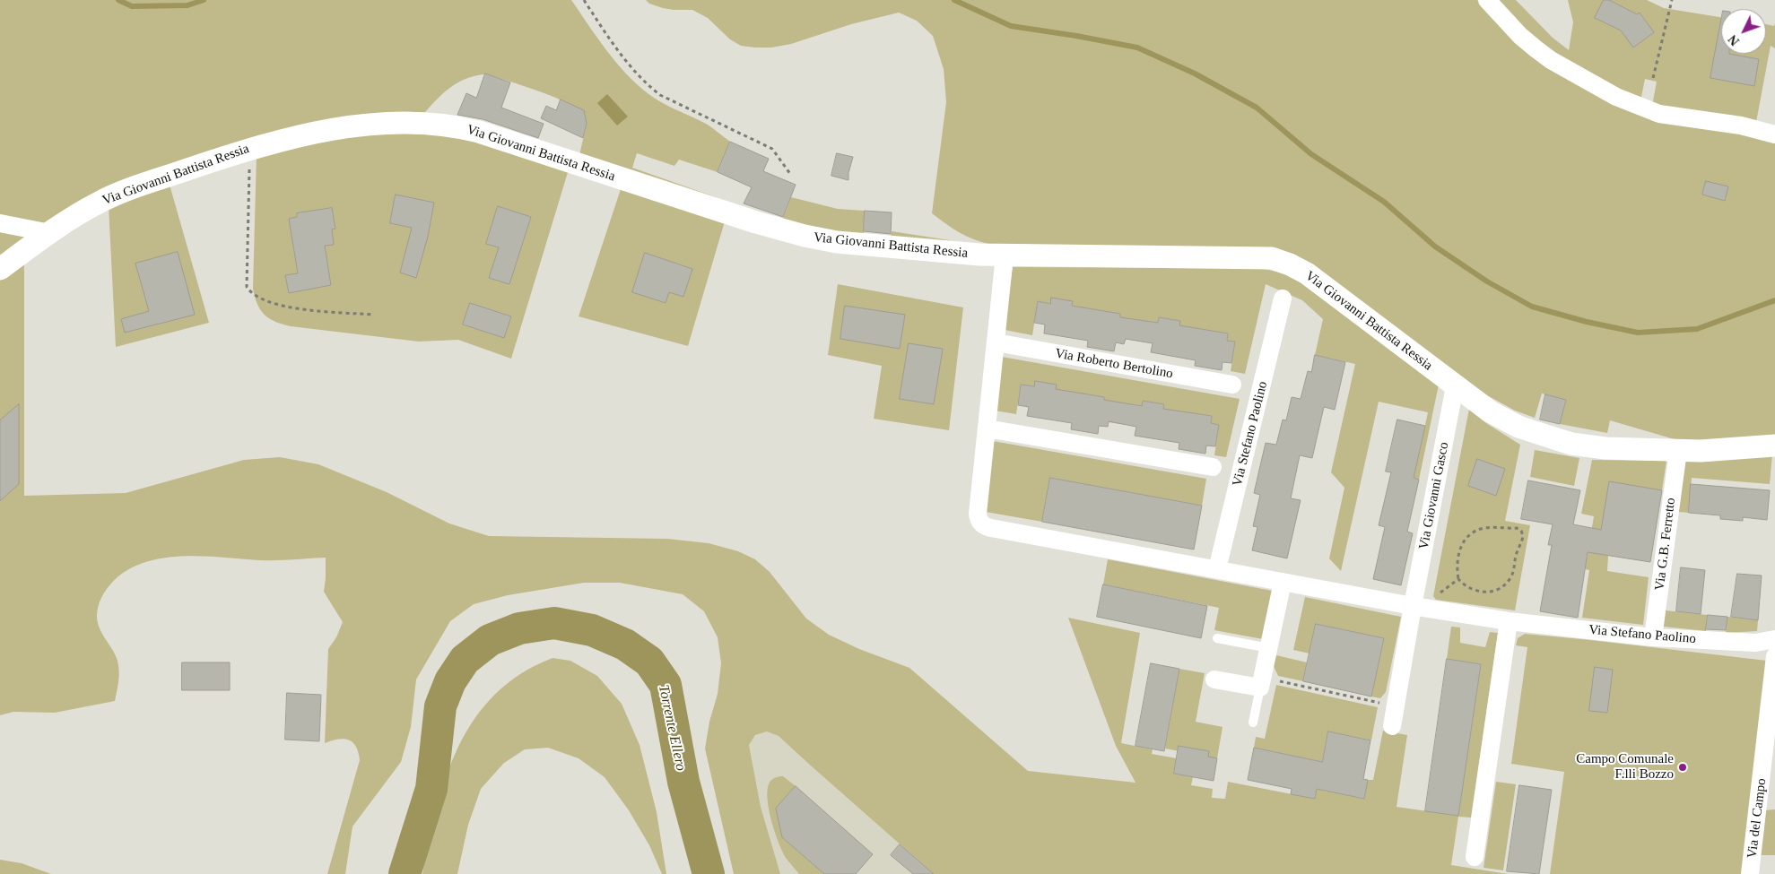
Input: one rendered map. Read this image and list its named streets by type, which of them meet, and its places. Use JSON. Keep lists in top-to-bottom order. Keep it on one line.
{"streets":{"street":["Via Giovanni Battista Ressia","Via Roberto Bertolino","Via Stefano Paolino","Via Giovanni Gasco","Via G.B. Ferretto","Via del Campo"]},"crossings":[["Via Giovanni Battista Ressia","Via Giovanni Gasco"],["Via Giovanni Battista Ressia","Via G.B. Ferretto"],["Via Stefano Paolino","Via Giovanni Gasco"],["Via Stefano Paolino","Via G.B. Ferretto"]],"water":["Torrente Ellero"],"places":["Campo Comunale F.lli Bozzo"],"north":"bottom left"}
